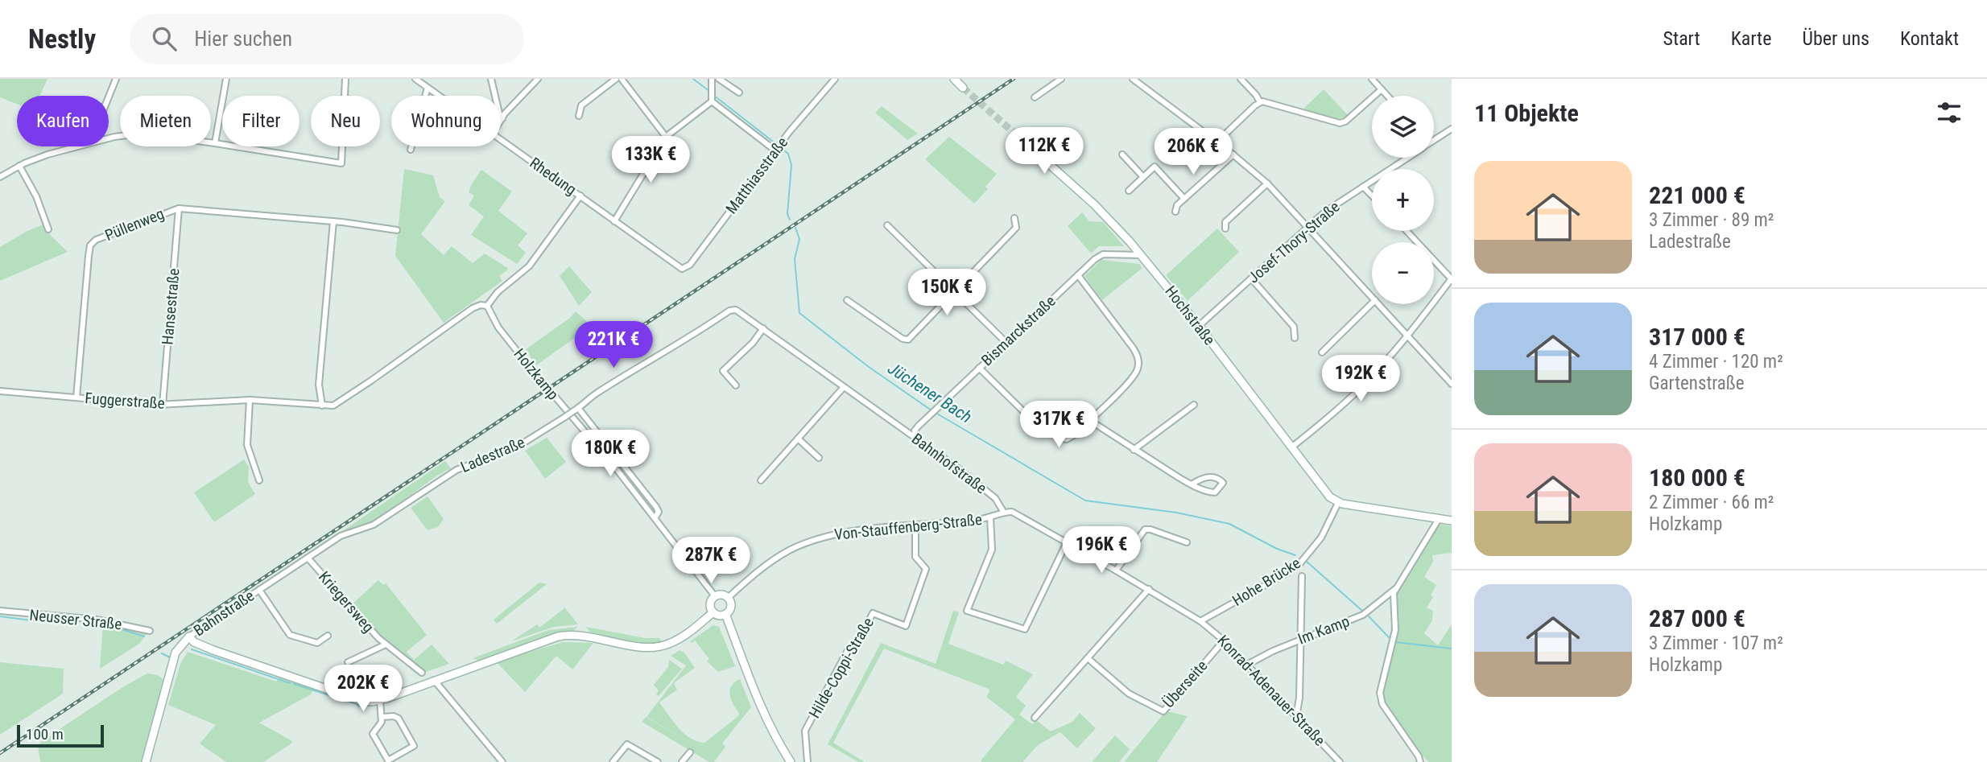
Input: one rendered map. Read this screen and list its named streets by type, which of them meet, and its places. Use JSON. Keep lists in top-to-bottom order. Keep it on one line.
{"streets":{"street":["Matthiasstraße","Rhedung","Püllenweg","Josef-Thory-Straße","Hansestraße","Hochstraße","Bismarckstraße","Holzkamp","Fuggerstraße","Ladestraße","Bahnhofstraße","Von-Stauffenberg-Straße","Hohe Brücke","Kriegersweg","Bahnstraße","Neusser Straße","Im Kamp","Hilde-Coppi-Straße","Überseite","Konrad-Adenauer-Straße"]},"crossings":[["Matthiasstraße","Rhedung"],["Püllenweg","Hansestraße"],["Püllenweg","Fuggerstraße"],["Josef-Thory-Straße","Hochstraße"],["Hansestraße","Fuggerstraße"],["Hochstraße","Bismarckstraße"],["Hochstraße","Hohe Brücke"],["Bismarckstraße","Bahnhofstraße"],["Holzkamp","Ladestraße"],["Holzkamp","Von-Stauffenberg-Straße"],["Ladestraße","Bahnhofstraße"],["Ladestraße","Kriegersweg"],["Ladestraße","Bahnstraße"],["Bahnhofstraße","Von-Stauffenberg-Straße"],["Von-Stauffenberg-Straße","Hilde-Coppi-Straße"],["Hohe Brücke","Konrad-Adenauer-Straße"],["Kriegersweg","Bahnstraße"],["Im Kamp","Konrad-Adenauer-Straße"],["Überseite","Konrad-Adenauer-Straße"]],"water":["Jüchener Bach"],"scale_bar":"100 m","page":{"header":"Nestly","search":"Hier suchen","nav":["Start","Karte","Über uns","Kontakt"],"heading":"11 Objekte","map_buttons":["+","−"],"chip":["Kaufen","Mieten","Filter","Neu","Wohnung"],"price":["112K €","206K €","133K €","150K €","221K €","192K €","317K €","180K €","196K €","287K €","202K €"],"list":[{"name":"221 000 €","note":"3 Zimmer · 89 m² · Ladestraße"},{"name":"317 000 €","note":"4 Zimmer · 120 m² · Gartenstraße"},{"name":"180 000 €","note":"2 Zimmer · 66 m² · Holzkamp"},{"name":"287 000 €","note":"3 Zimmer · 107 m² · Holzkamp"}],"scale":"100 m"}}
